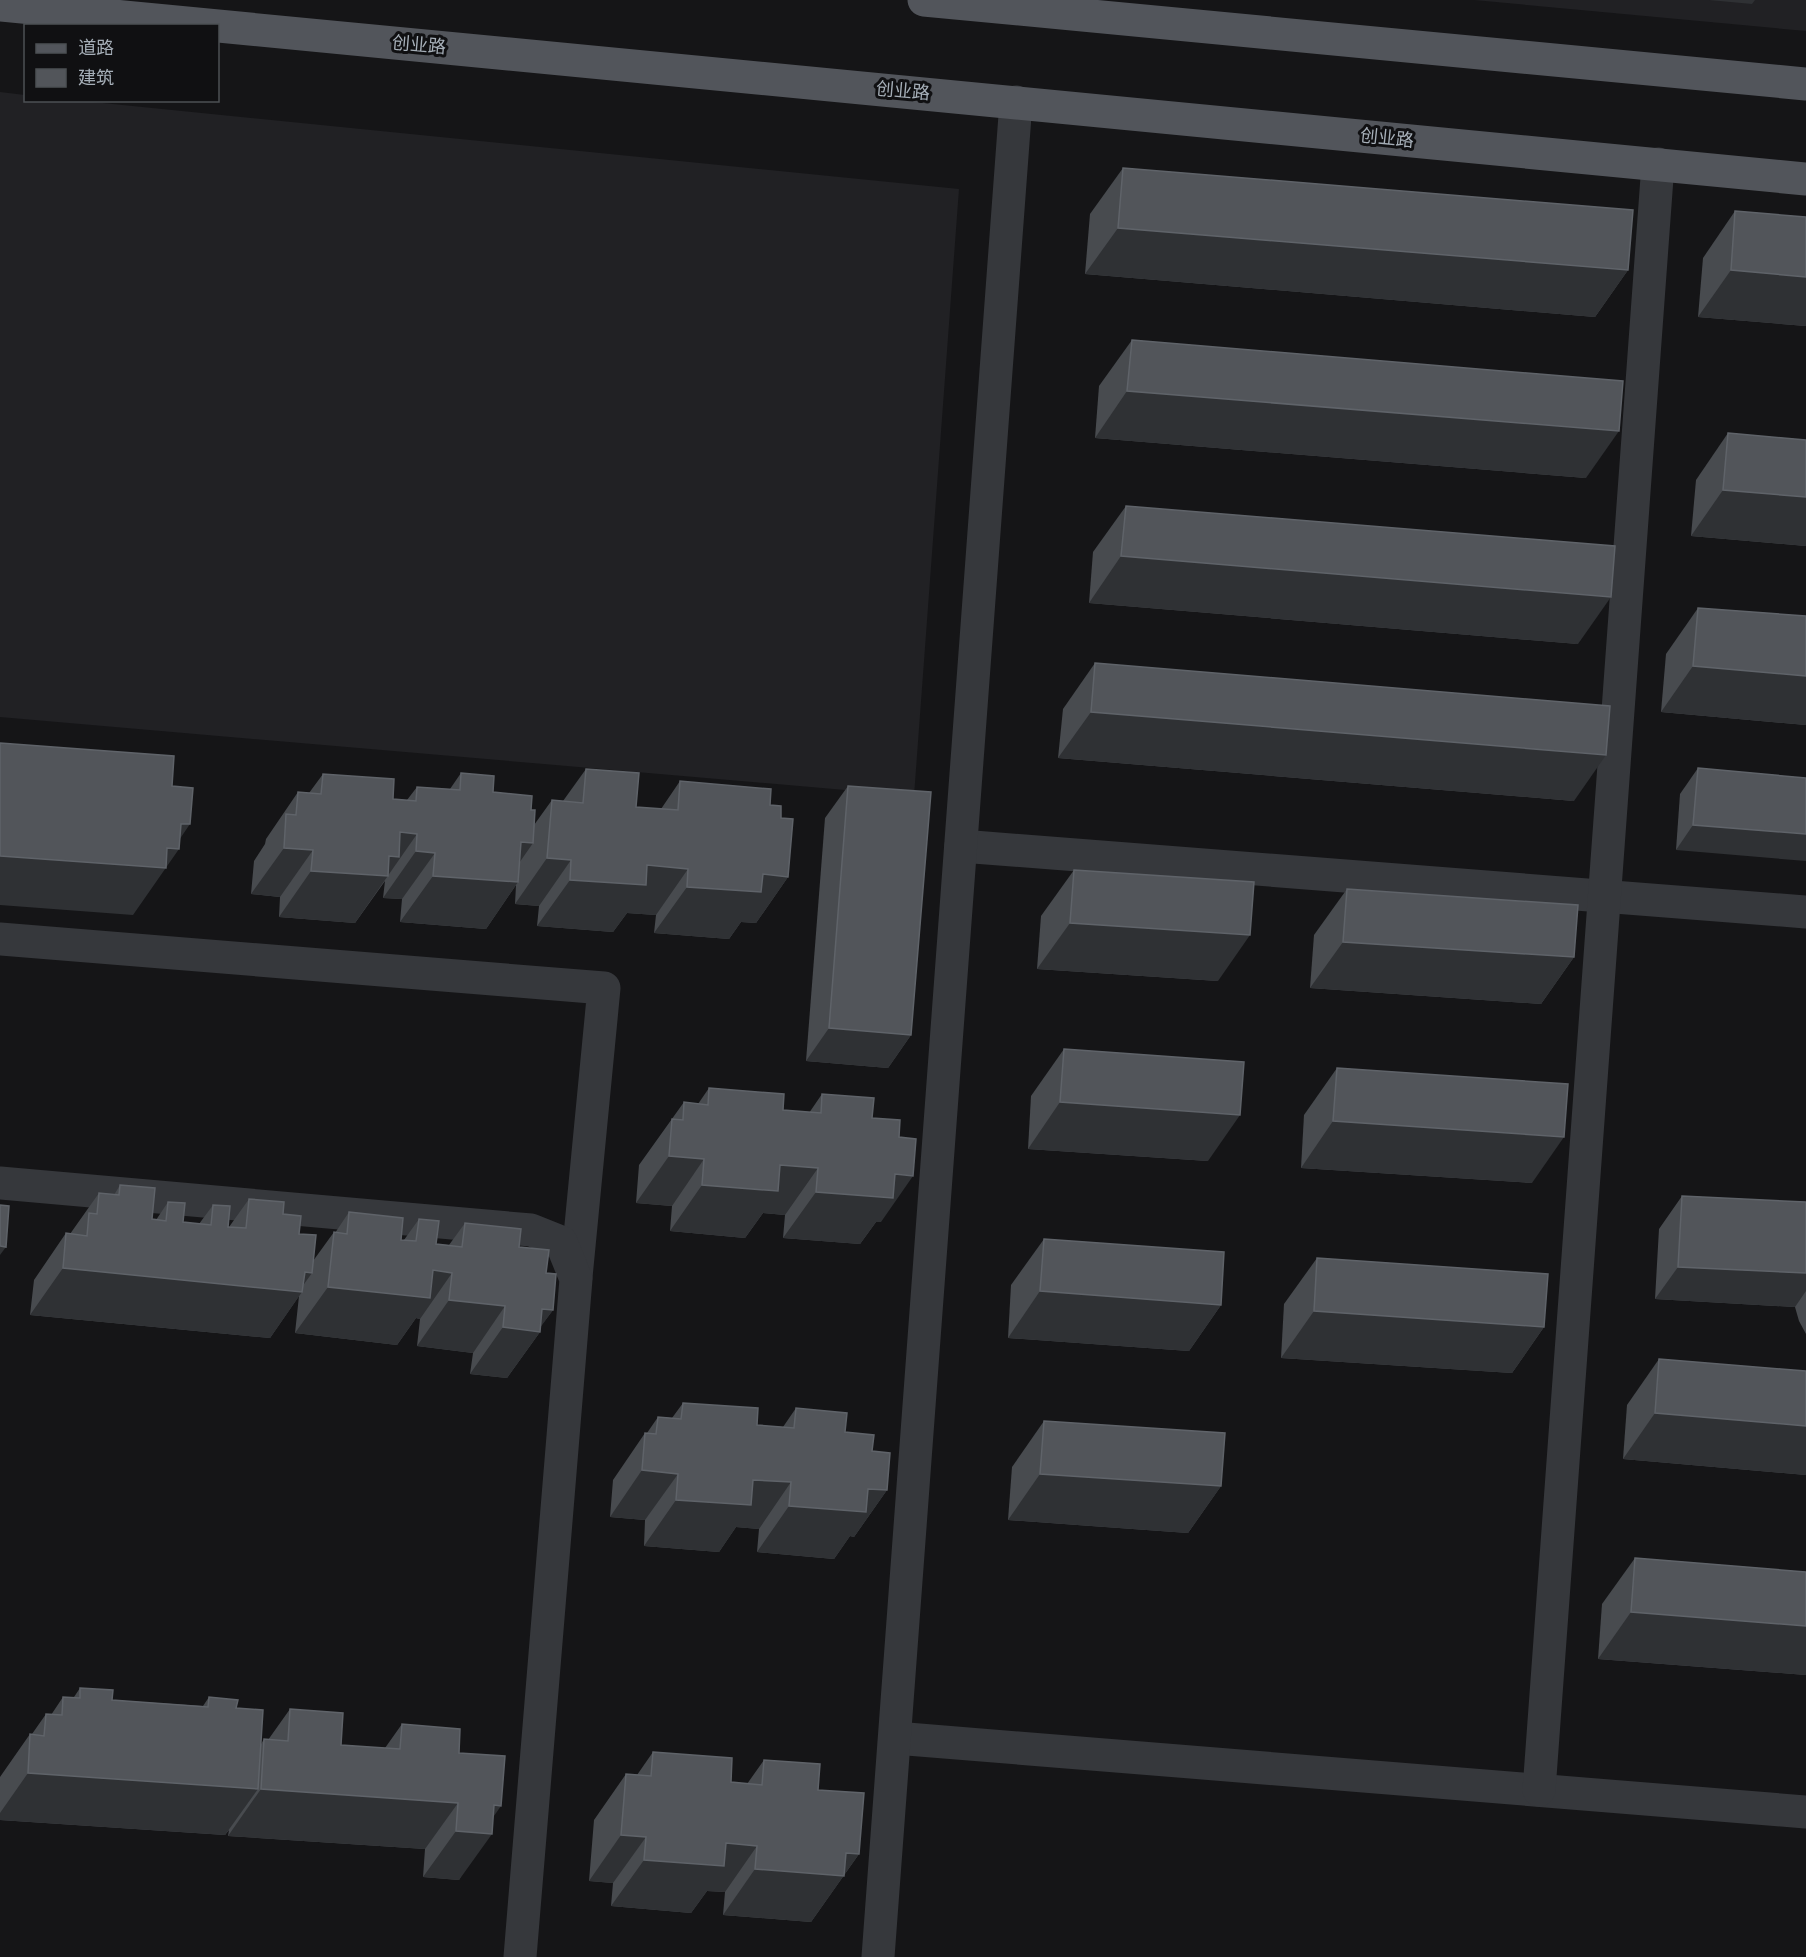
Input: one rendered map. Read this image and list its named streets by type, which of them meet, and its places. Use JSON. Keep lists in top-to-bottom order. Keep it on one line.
{"streets":{"main road":["创业路"]},"legend":["道路","建筑"]}
